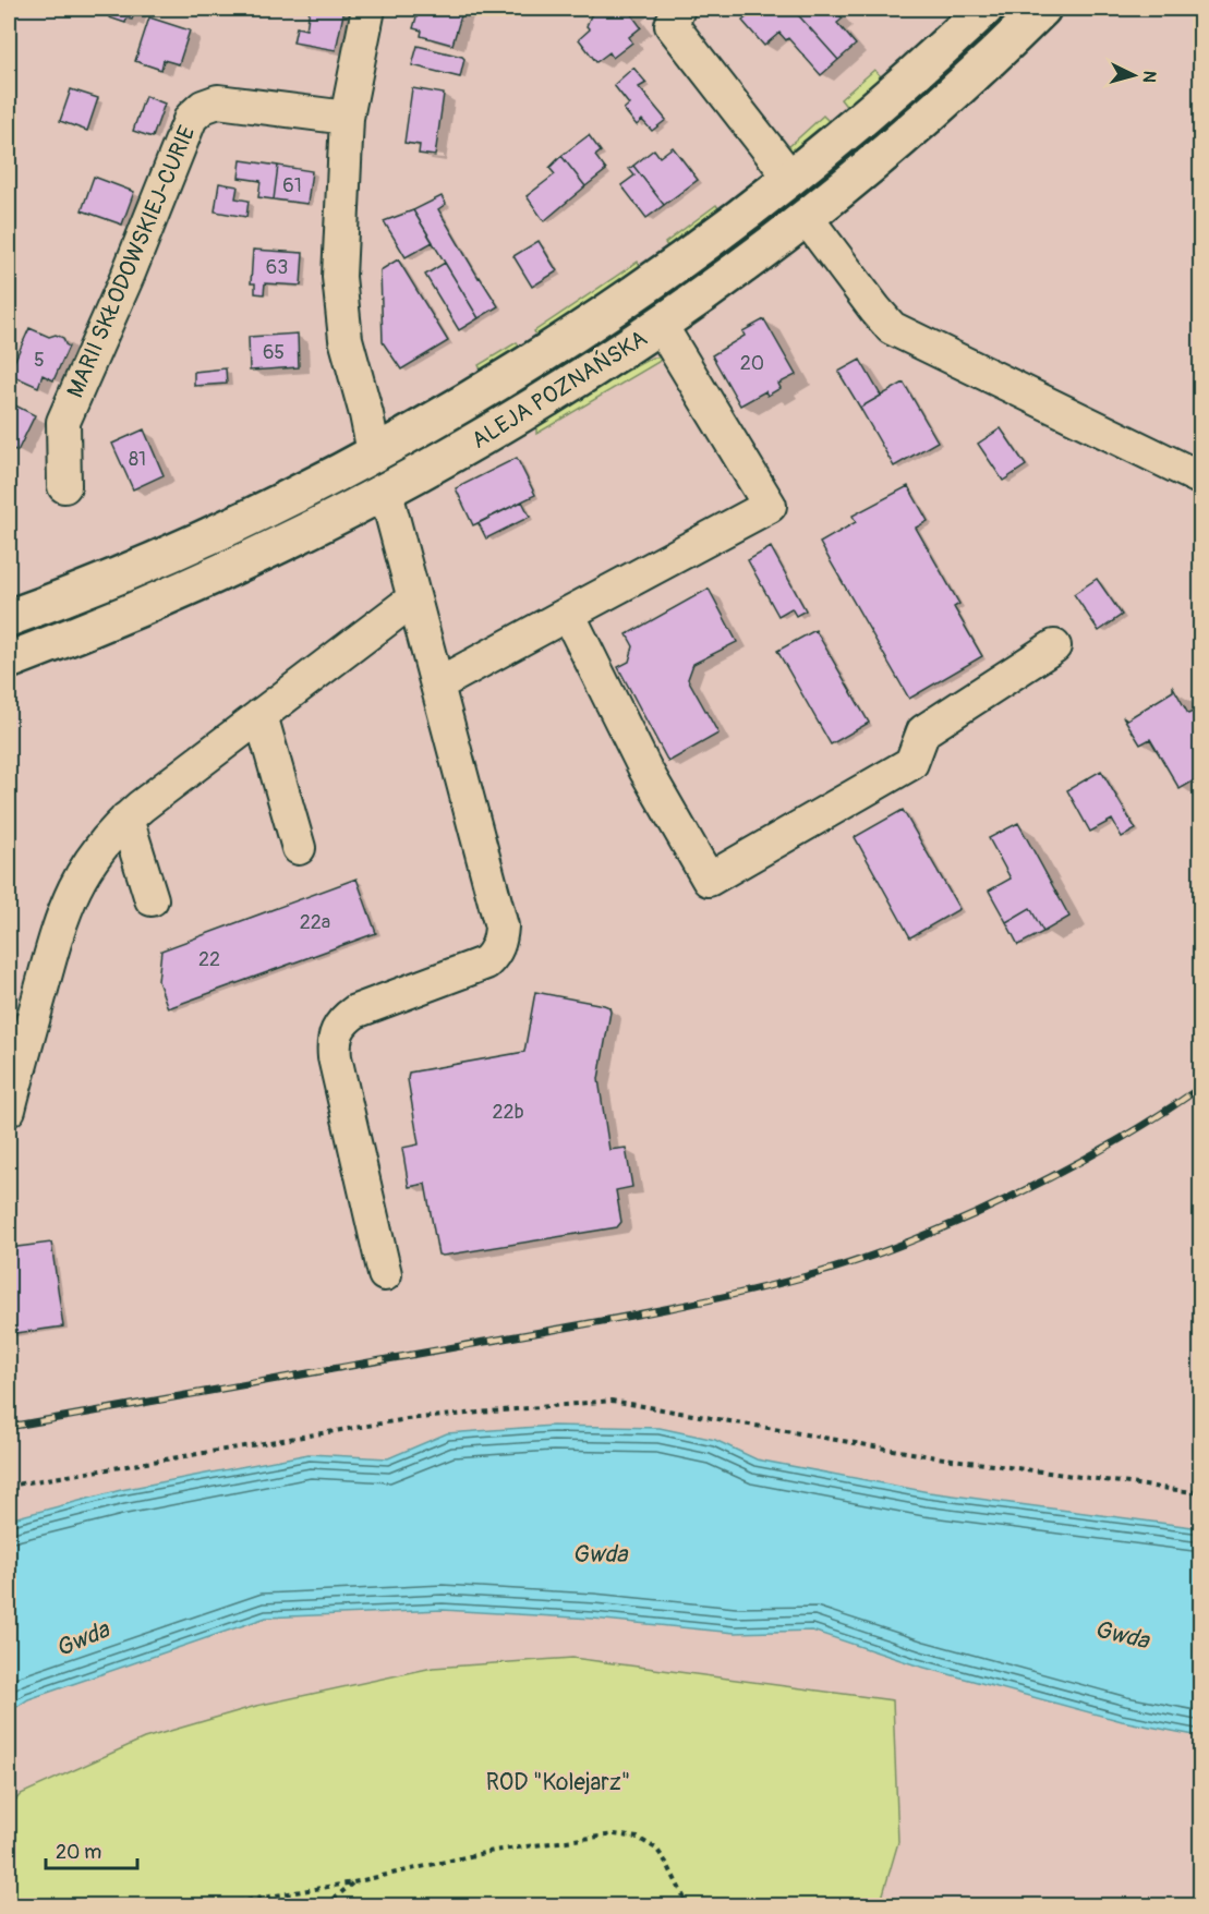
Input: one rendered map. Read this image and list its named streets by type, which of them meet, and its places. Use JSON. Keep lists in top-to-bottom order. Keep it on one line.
{"streets":{"main road":["ALEJA POZNAŃSKA"],"street":["MARII SKŁODOWSKIEJ-CURIE"]},"water":["Gwda"],"parks":["ROD \"Kolejarz\""],"house_numbers":["61","63","65","5","20","81","22a","22","22b"],"scale_bar":"20 m","north":"right"}
